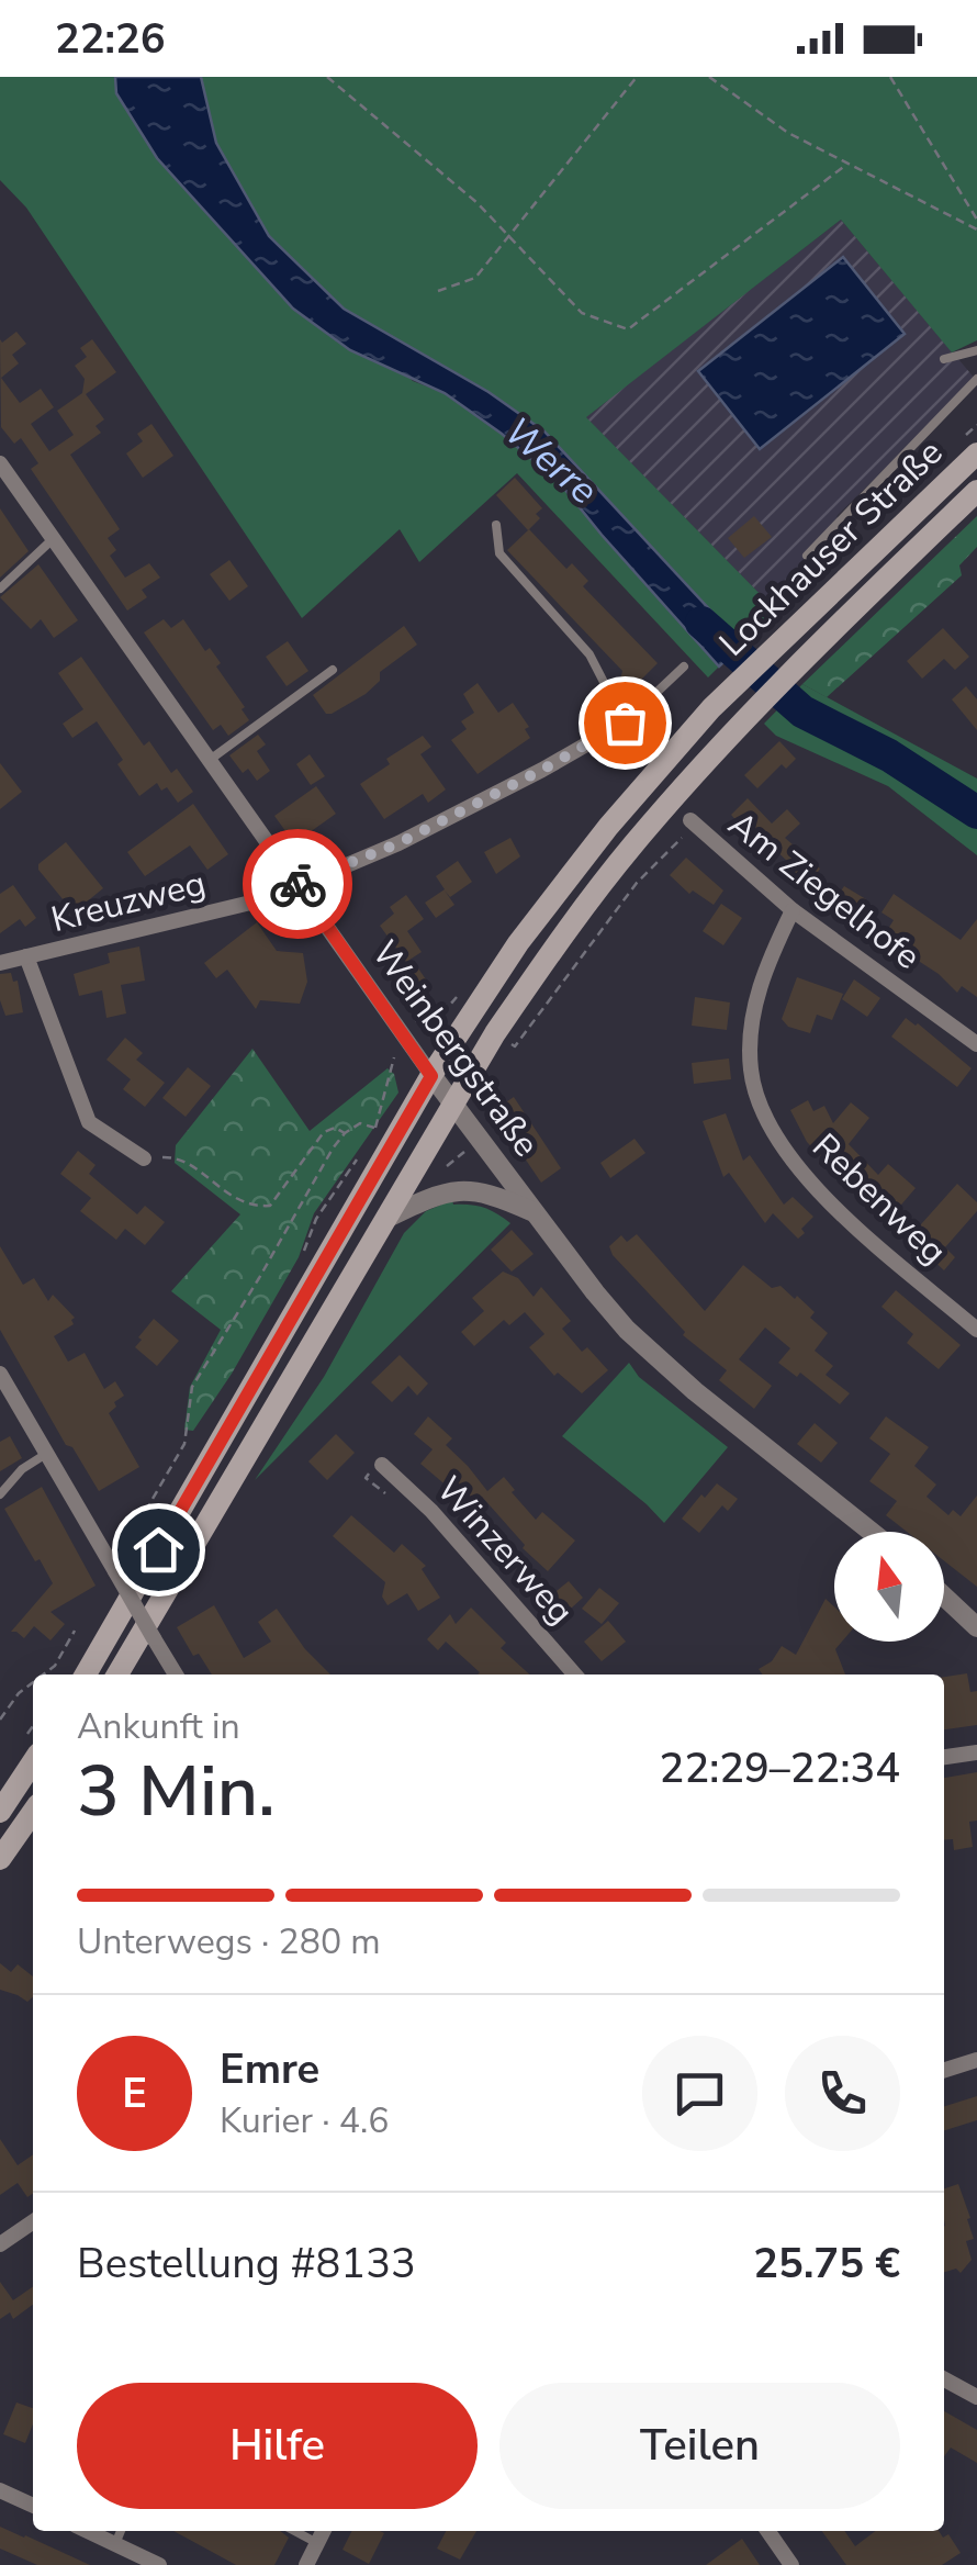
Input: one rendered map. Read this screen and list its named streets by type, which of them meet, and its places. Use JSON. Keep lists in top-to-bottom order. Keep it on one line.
{"streets":{"main road":["Lockhauser Straße"],"street":["Am Ziegelhofe","Kreuzweg","Weinbergstraße","Rebenweg","Winzerweg"]},"crossings":[["Lockhauser Straße","Weinbergstraße"],["Am Ziegelhofe","Rebenweg"],["Kreuzweg","Weinbergstraße"]],"water":["Werre"],"north":"top","page":{"status":"22:26","heading":["3 Min.","Ankunft in","22:29–22:34"],"panel":["Emre","Kurier · 4.6","Bestellung #8133","25.75 €"],"bar":"Unterwegs · 280 m","round":"E","buttons":["Hilfe","Teilen"]}}
